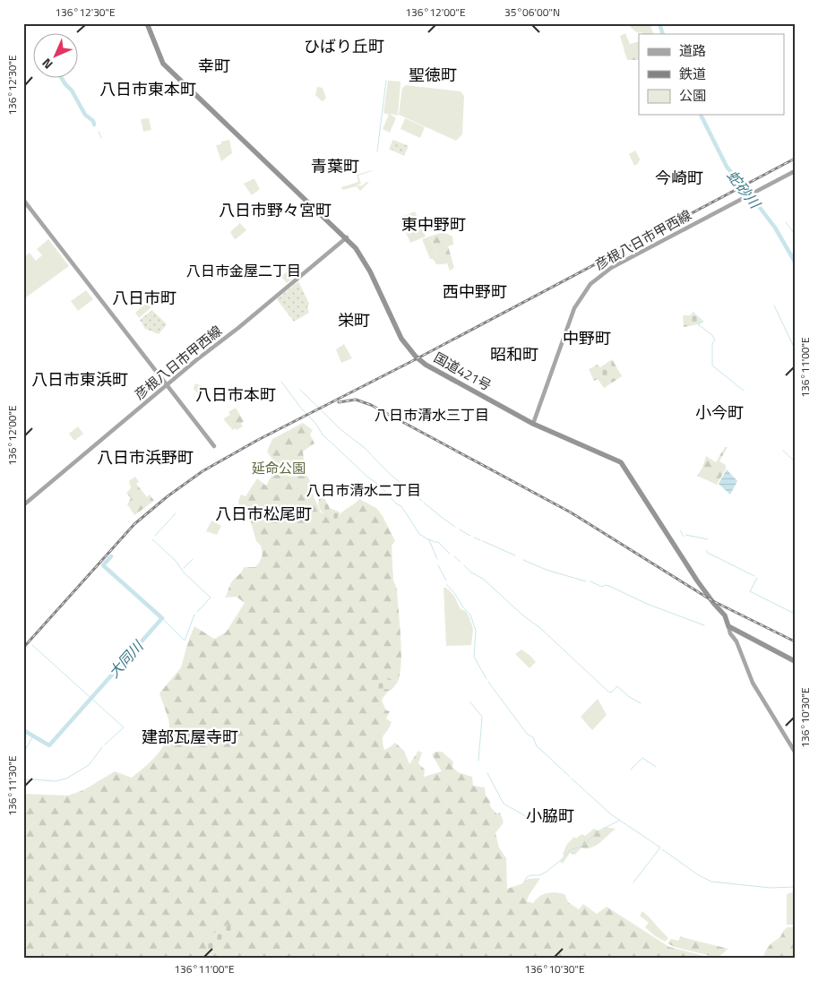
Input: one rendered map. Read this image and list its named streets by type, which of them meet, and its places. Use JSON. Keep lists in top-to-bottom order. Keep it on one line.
{"streets":{"highway":["国道421号"],"main road":["彦根八日市甲西線"]},"crossings":[["彦根八日市甲西線","国道421号"]],"districts":["ひばり丘町","幸町","聖徳町","八日市東本町","青葉町","今崎町","八日市野々宮町","東中野町","八日市金屋二丁目","西中野町","八日市町","栄町","中野町","昭和町","八日市東浜町","八日市本町","小今町","八日市清水三丁目","八日市浜野町","八日市清水二丁目","八日市松尾町","建部瓦屋寺町","小脇町"],"water":["蛇砂川","大同川"],"parks":["延命公園"],"legend":["道路","鉄道","公園"],"north":"bottom left","coordinates":["136°12'30\"E","136°12'00\"E","35°06'00\"N","136°11'00\"E","136°10'30\"E","136°11'30\"E"]}
